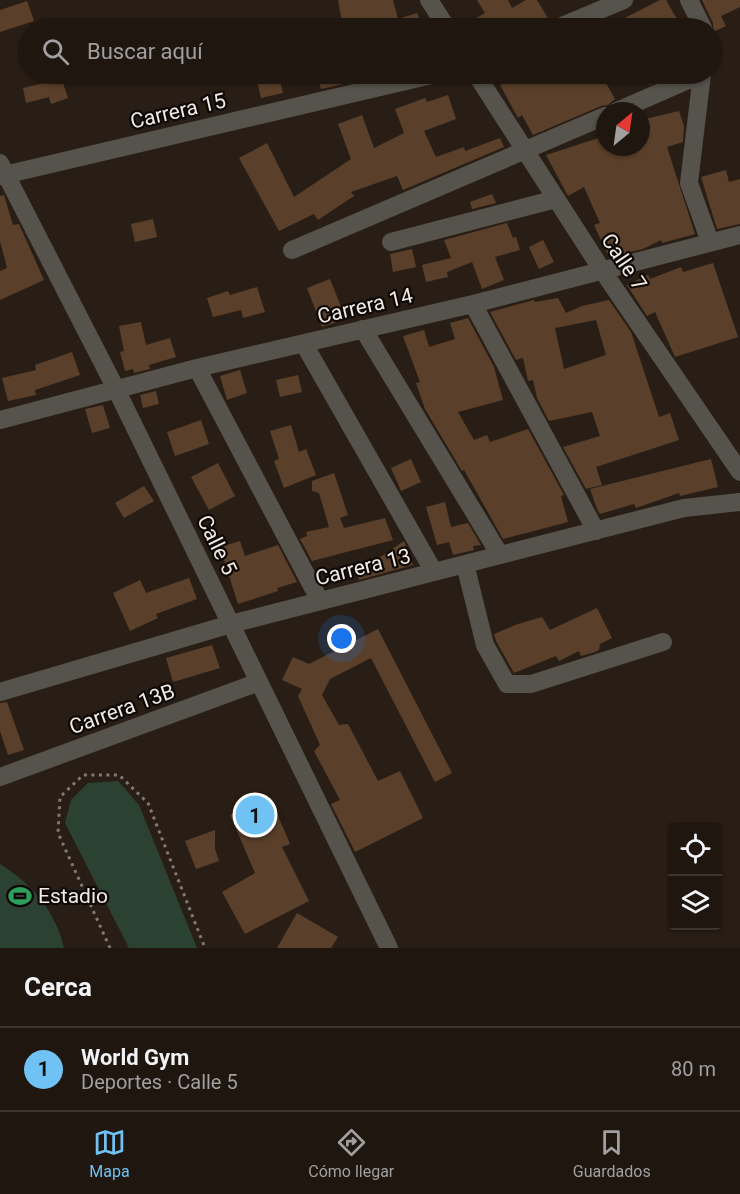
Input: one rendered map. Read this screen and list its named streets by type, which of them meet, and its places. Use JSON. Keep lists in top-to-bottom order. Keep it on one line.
{"streets":{"street":["Carrera 15","Calle 7","Carrera 14","Calle 5","Carrera 13","Carrera 13B"]},"crossings":[["Carrera 15","Calle 5"],["Calle 7","Carrera 14"],["Carrera 14","Calle 5"],["Calle 5","Carrera 13"],["Calle 5","Carrera 13B"]],"places":{"sports":["Estadio"]},"north":"top right","page":{"search":"Buscar aquí","pins":"1","heading":"Cerca","list":[{"mark":"1","name":"World Gym","note":"Deportes · Calle 5","value":"80 m"}],"nav":["Mapa","Cómo llegar","Guardados"]}}
